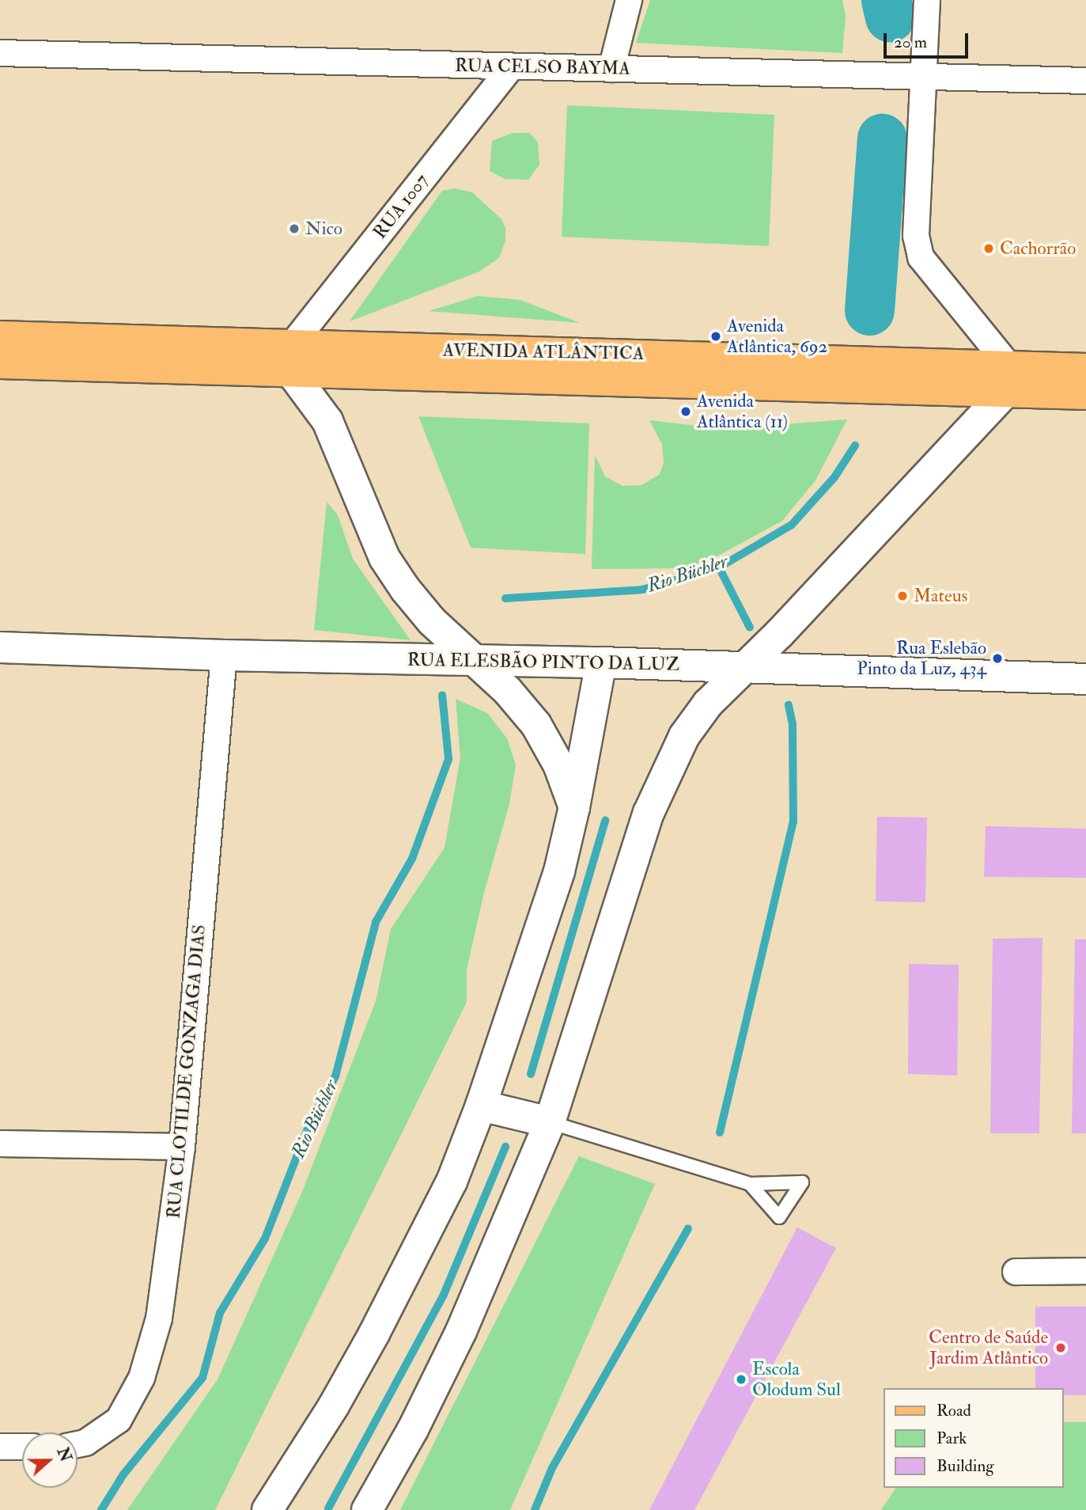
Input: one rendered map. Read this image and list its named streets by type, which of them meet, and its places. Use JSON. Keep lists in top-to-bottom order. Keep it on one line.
{"streets":{"main road":["AVENIDA ATLÂNTICA"],"street":["RUA CELSO BAYMA","RUA 1007","RUA ELESBÃO PINTO DA LUZ","RUA CLOTILDE GONZAGA DIAS"]},"crossings":[["RUA CELSO BAYMA","RUA 1007"],["RUA 1007","AVENIDA ATLÂNTICA"],["RUA ELESBÃO PINTO DA LUZ","RUA CLOTILDE GONZAGA DIAS"]],"water":["Rio Büchler"],"places":["Nico","Cachorrão","Avenida Atlântica, 692","Avenida Atlântica (11)","Mateus","Rua Eslebão Pinto da Luz, 434","Centro de Saúde Jardim Atlântico","Escola Olodum Sul"],"legend":["Road","Park","Building"],"scale_bar":"20 m","north":"right"}
